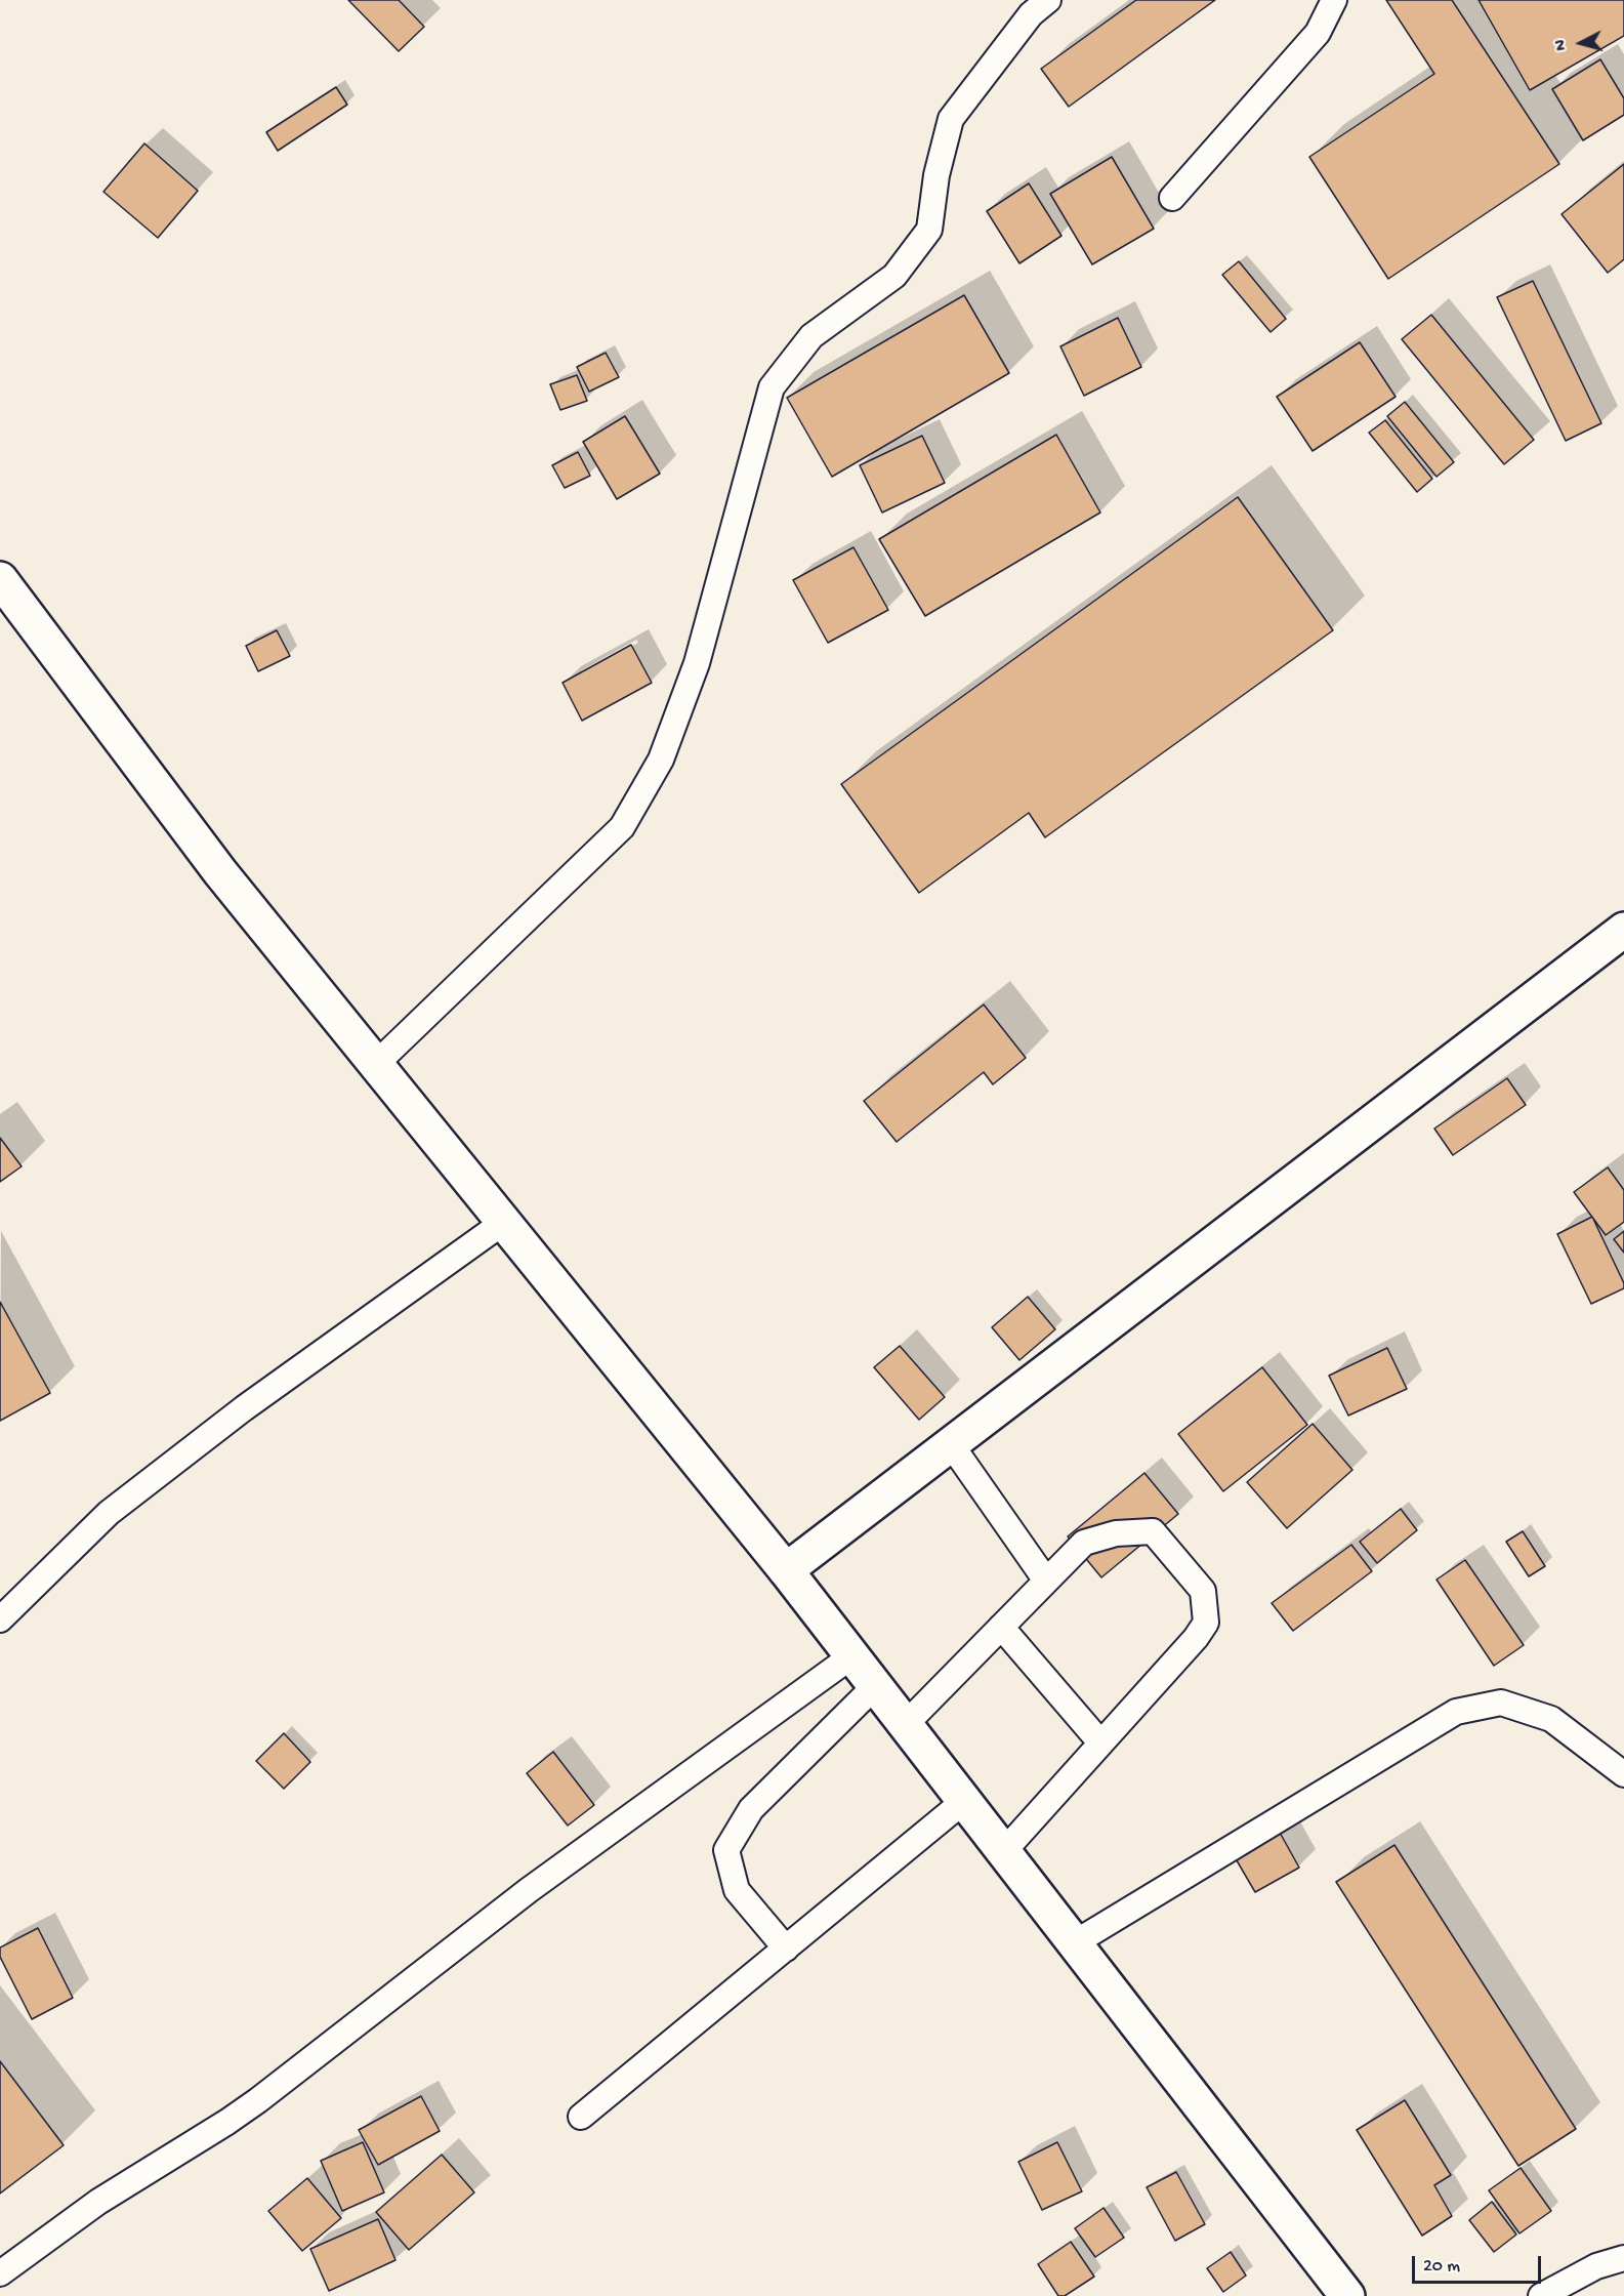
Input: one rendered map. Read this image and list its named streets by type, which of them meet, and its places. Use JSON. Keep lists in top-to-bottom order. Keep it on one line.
{"scale_bar":"20 m","north":"left"}
